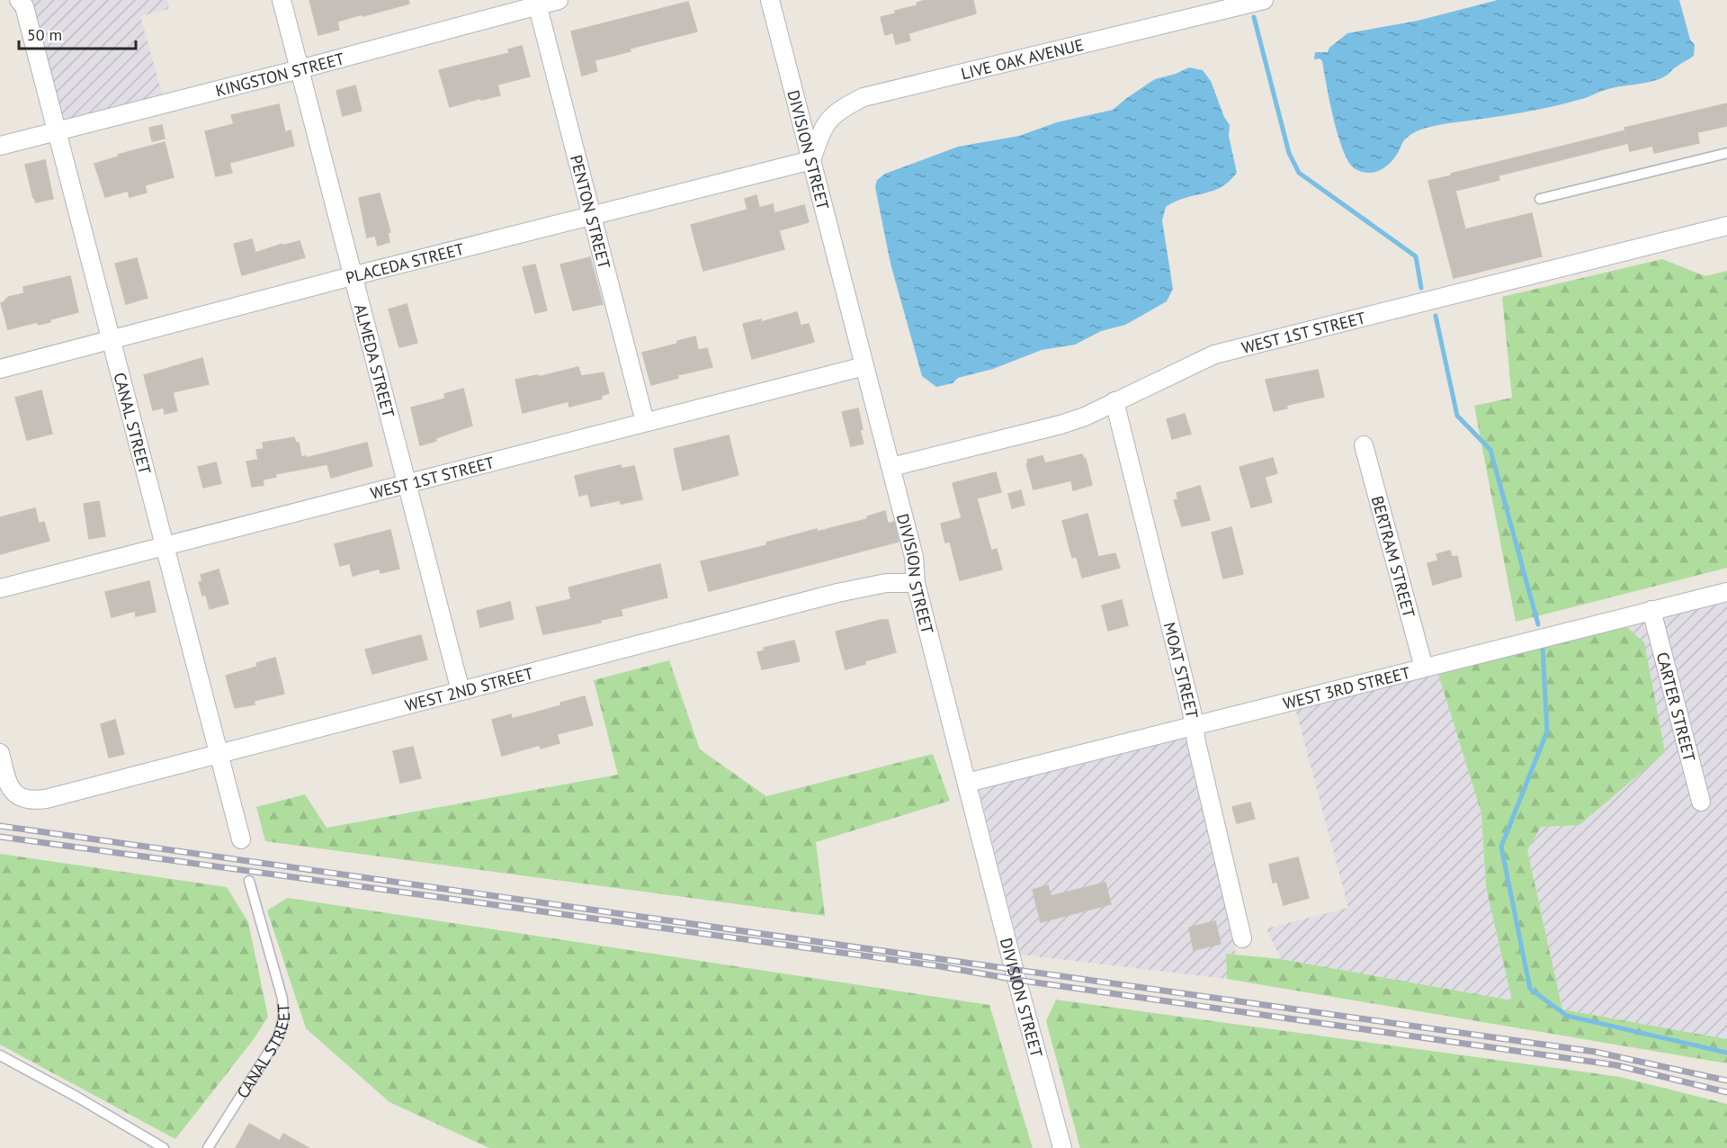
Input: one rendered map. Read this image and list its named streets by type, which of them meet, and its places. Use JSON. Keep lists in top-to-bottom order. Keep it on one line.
{"streets":{"street":["LIVE OAK AVENUE","KINGSTON STREET","DIVISION STREET","PENTON STREET","PLACEDA STREET","WEST 1ST STREET","ALMEDA STREET","CANAL STREET","BERTRAM STREET","MOAT STREET","WEST 3RD STREET","WEST 2ND STREET","CARTER STREET"]},"crossings":[["LIVE OAK AVENUE","DIVISION STREET"],["LIVE OAK AVENUE","PLACEDA STREET"],["KINGSTON STREET","PENTON STREET"],["KINGSTON STREET","ALMEDA STREET"],["KINGSTON STREET","CANAL STREET"],["DIVISION STREET","PLACEDA STREET"],["DIVISION STREET","WEST 1ST STREET"],["DIVISION STREET","WEST 3RD STREET"],["DIVISION STREET","WEST 2ND STREET"],["PENTON STREET","PLACEDA STREET"],["PENTON STREET","WEST 1ST STREET"],["PLACEDA STREET","ALMEDA STREET"],["PLACEDA STREET","CANAL STREET"],["WEST 1ST STREET","ALMEDA STREET"],["WEST 1ST STREET","CANAL STREET"],["WEST 1ST STREET","MOAT STREET"],["ALMEDA STREET","WEST 2ND STREET"],["CANAL STREET","WEST 2ND STREET"],["BERTRAM STREET","WEST 3RD STREET"],["MOAT STREET","WEST 3RD STREET"],["WEST 3RD STREET","CARTER STREET"]],"scale_bar":"50 m"}
